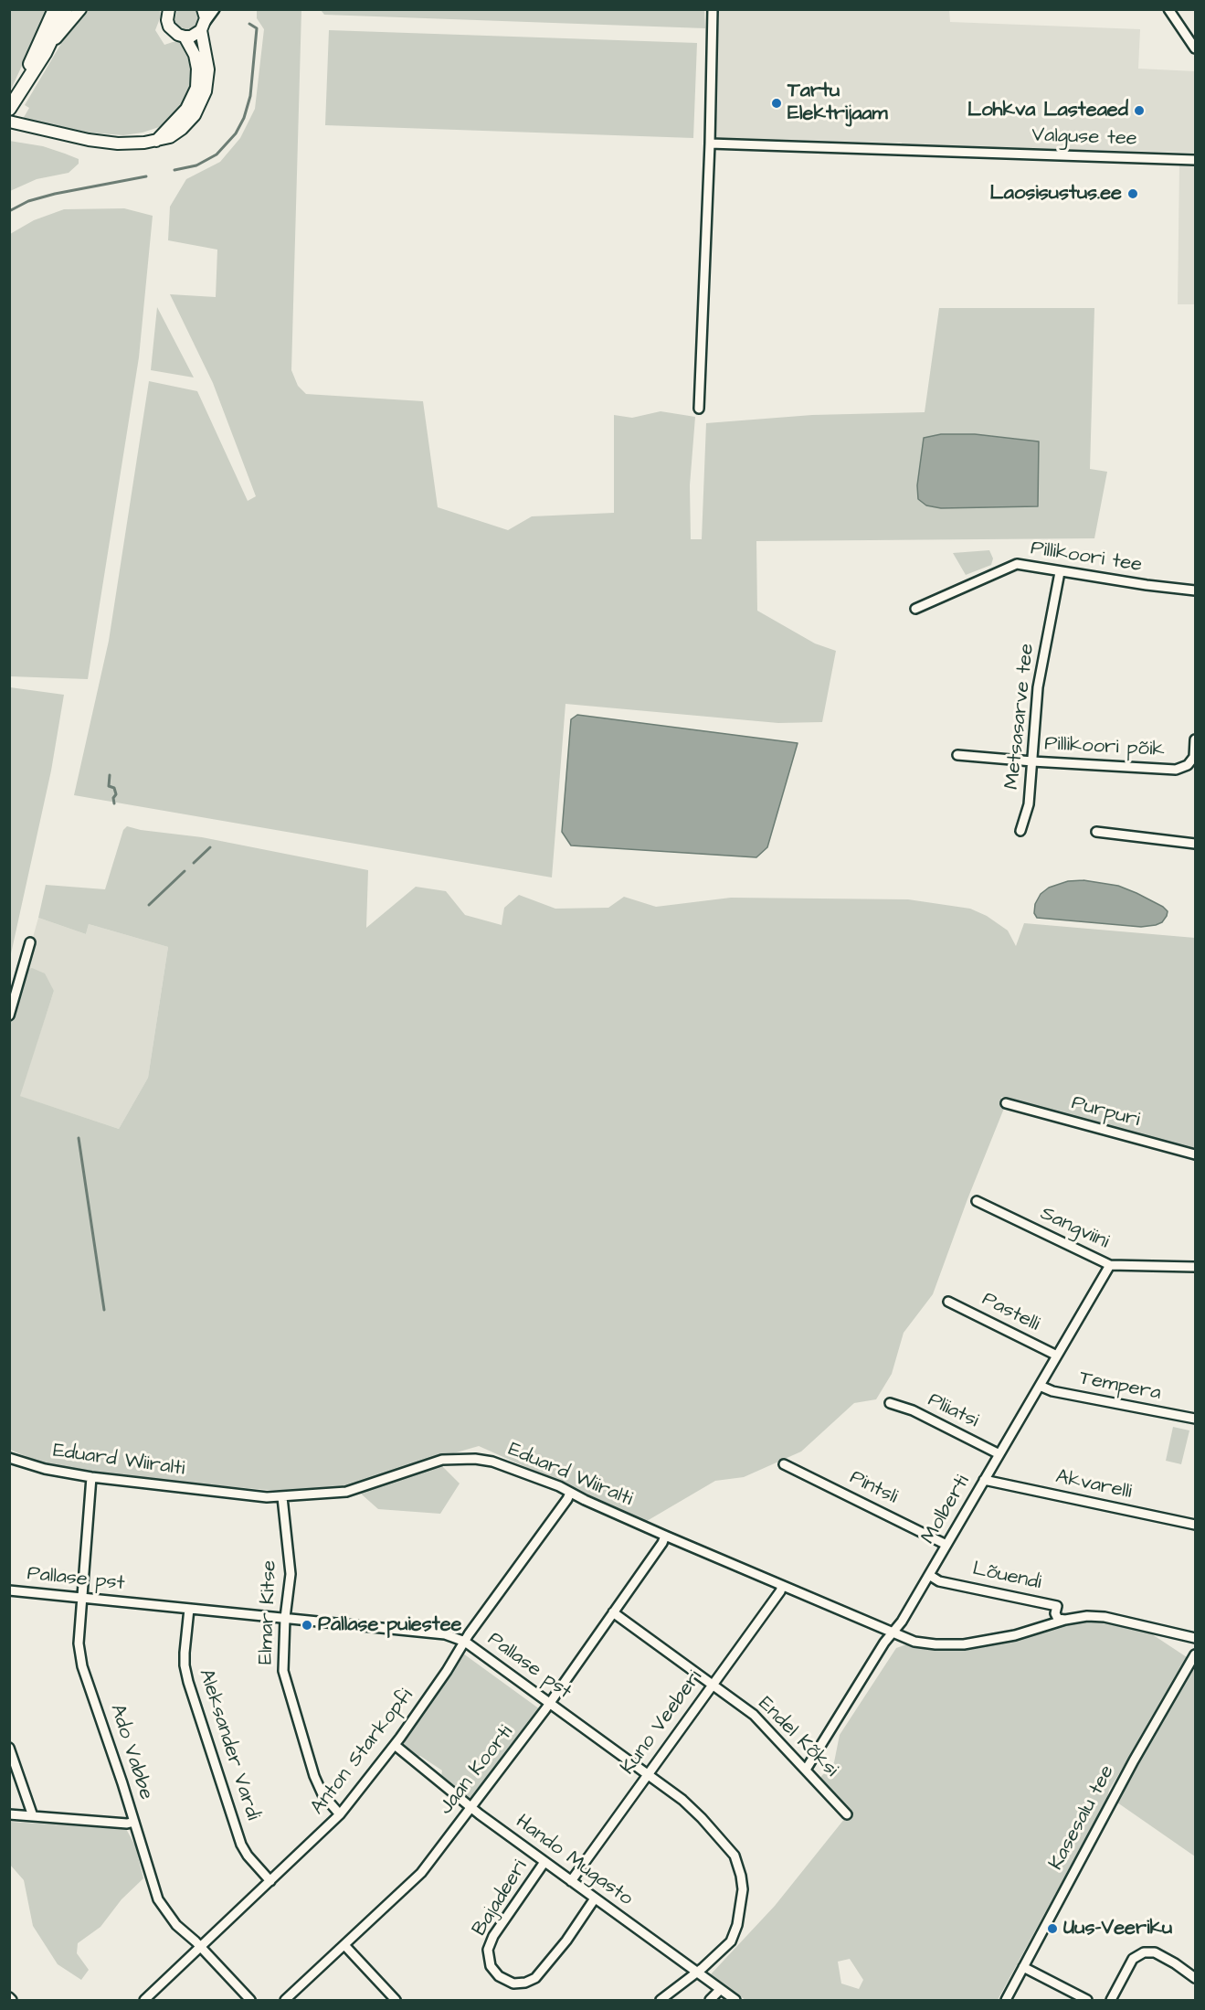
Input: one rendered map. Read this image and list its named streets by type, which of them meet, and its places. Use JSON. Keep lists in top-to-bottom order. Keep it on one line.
{"streets":{"street":["Valguse tee","Pillikoori tee","Metsasarve tee","Pillikoori põik","Purpuri","Sangviini","Pastelli","Tempera","Pliiatsi","Eduard Wiiralti","Akvarelli","Pintsli","Molberti","Lõuendi","Pallase pst","Elmar Kitse","Kuno Veeberi","Endel Kõksi","Aleksander Vardi","Ado Vabbe","Anton Starkopfi","Jaan Koorti","Kasesalu tee","Hando Mugasto","Bajadeeri"]},"crossings":[["Pillikoori tee","Metsasarve tee"],["Metsasarve tee","Pillikoori põik"],["Sangviini","Molberti"],["Pastelli","Molberti"],["Tempera","Molberti"],["Pliiatsi","Molberti"],["Eduard Wiiralti","Molberti"],["Eduard Wiiralti","Lõuendi"],["Eduard Wiiralti","Elmar Kitse"],["Eduard Wiiralti","Kuno Veeberi"],["Eduard Wiiralti","Ado Vabbe"],["Eduard Wiiralti","Anton Starkopfi"],["Eduard Wiiralti","Jaan Koorti"],["Akvarelli","Molberti"],["Pintsli","Molberti"],["Molberti","Lõuendi"],["Molberti","Endel Kõksi"],["Pallase pst","Elmar Kitse"],["Pallase pst","Kuno Veeberi"],["Pallase pst","Aleksander Vardi"],["Pallase pst","Ado Vabbe"],["Pallase pst","Anton Starkopfi"],["Pallase pst","Jaan Koorti"],["Pallase pst","Hando Mugasto"],["Elmar Kitse","Anton Starkopfi"],["Kuno Veeberi","Endel Kõksi"],["Kuno Veeberi","Hando Mugasto"],["Endel Kõksi","Jaan Koorti"],["Aleksander Vardi","Anton Starkopfi"],["Ado Vabbe","Anton Starkopfi"],["Anton Starkopfi","Hando Mugasto"],["Jaan Koorti","Hando Mugasto"],["Hando Mugasto","Bajadeeri"]],"places":["Tartu Elektrijaam","Lohkva Lasteaed","Laosisustus.ee","Pallase puiestee","Uus-Veeriku"]}
